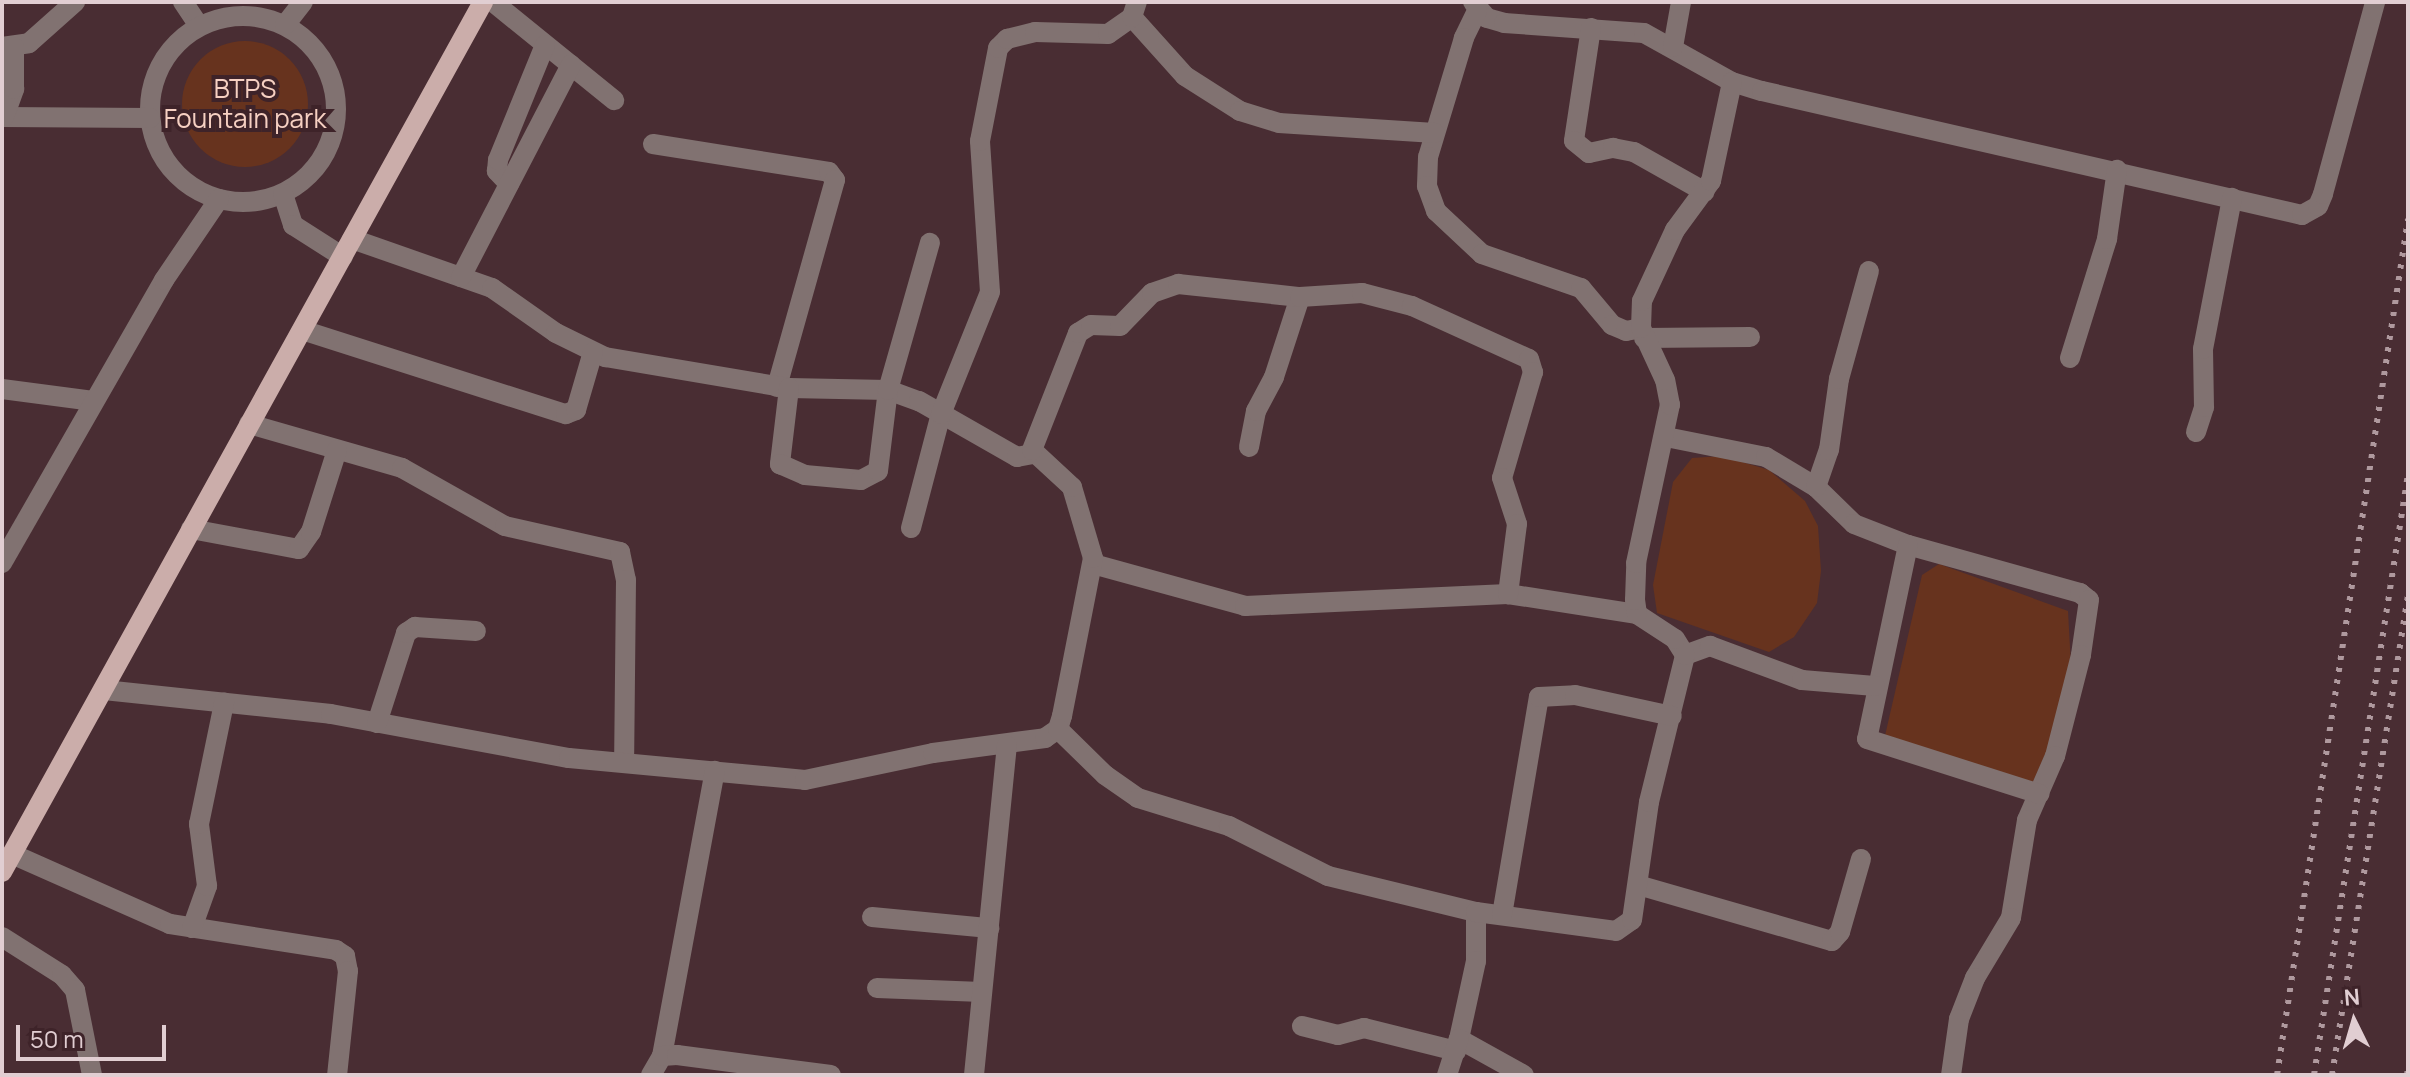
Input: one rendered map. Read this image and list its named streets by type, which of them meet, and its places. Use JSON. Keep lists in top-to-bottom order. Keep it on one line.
{"parks":["BTPS Fountain park"],"scale_bar":"50 m","north":"top"}
